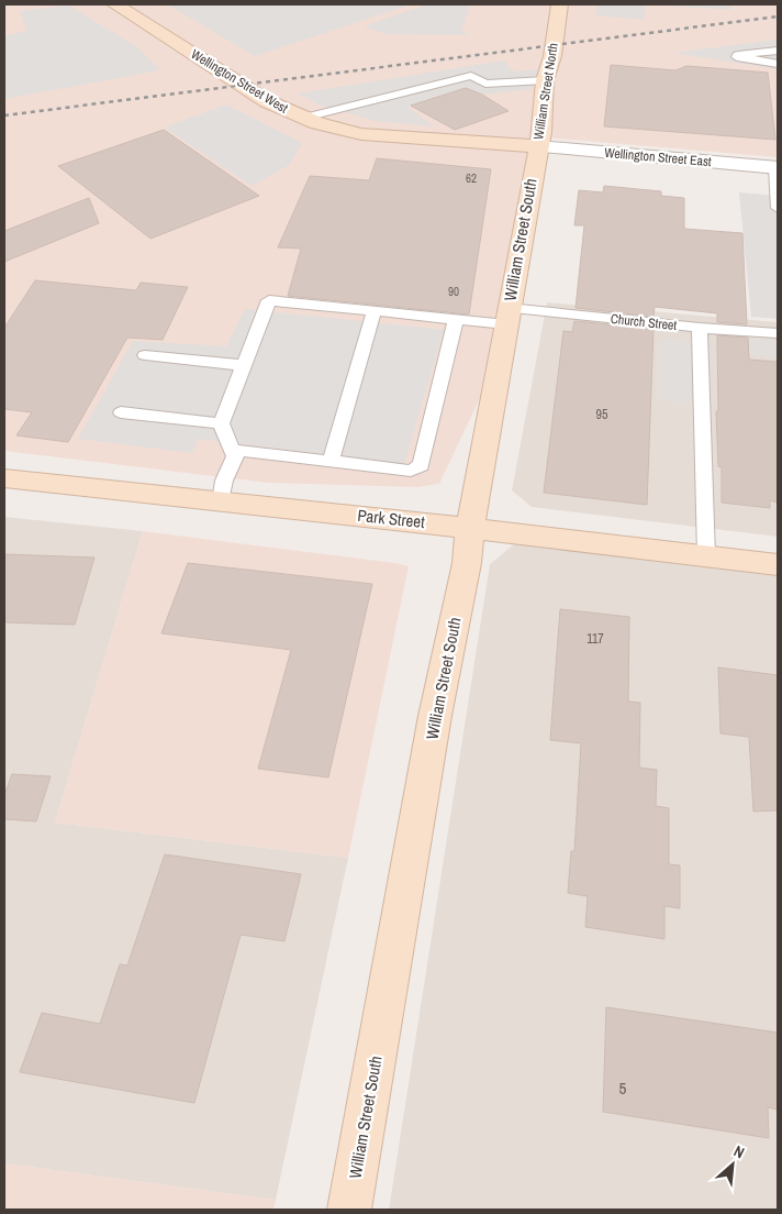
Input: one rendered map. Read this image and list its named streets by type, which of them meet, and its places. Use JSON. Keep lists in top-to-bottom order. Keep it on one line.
{"streets":{"street":["Wellington Street West","William Street North","Wellington Street East","William Street South","Park Street"],"lane":["Church Street"]},"crossings":[["Wellington Street West","William Street North"],["Wellington Street West","Wellington Street East"],["Wellington Street West","William Street South"],["William Street North","Wellington Street East"],["William Street North","William Street South"],["Wellington Street East","William Street South"],["William Street South","Church Street"],["William Street South","Park Street"]],"house_numbers":["62","90","95","117","5"],"north":"top right"}
